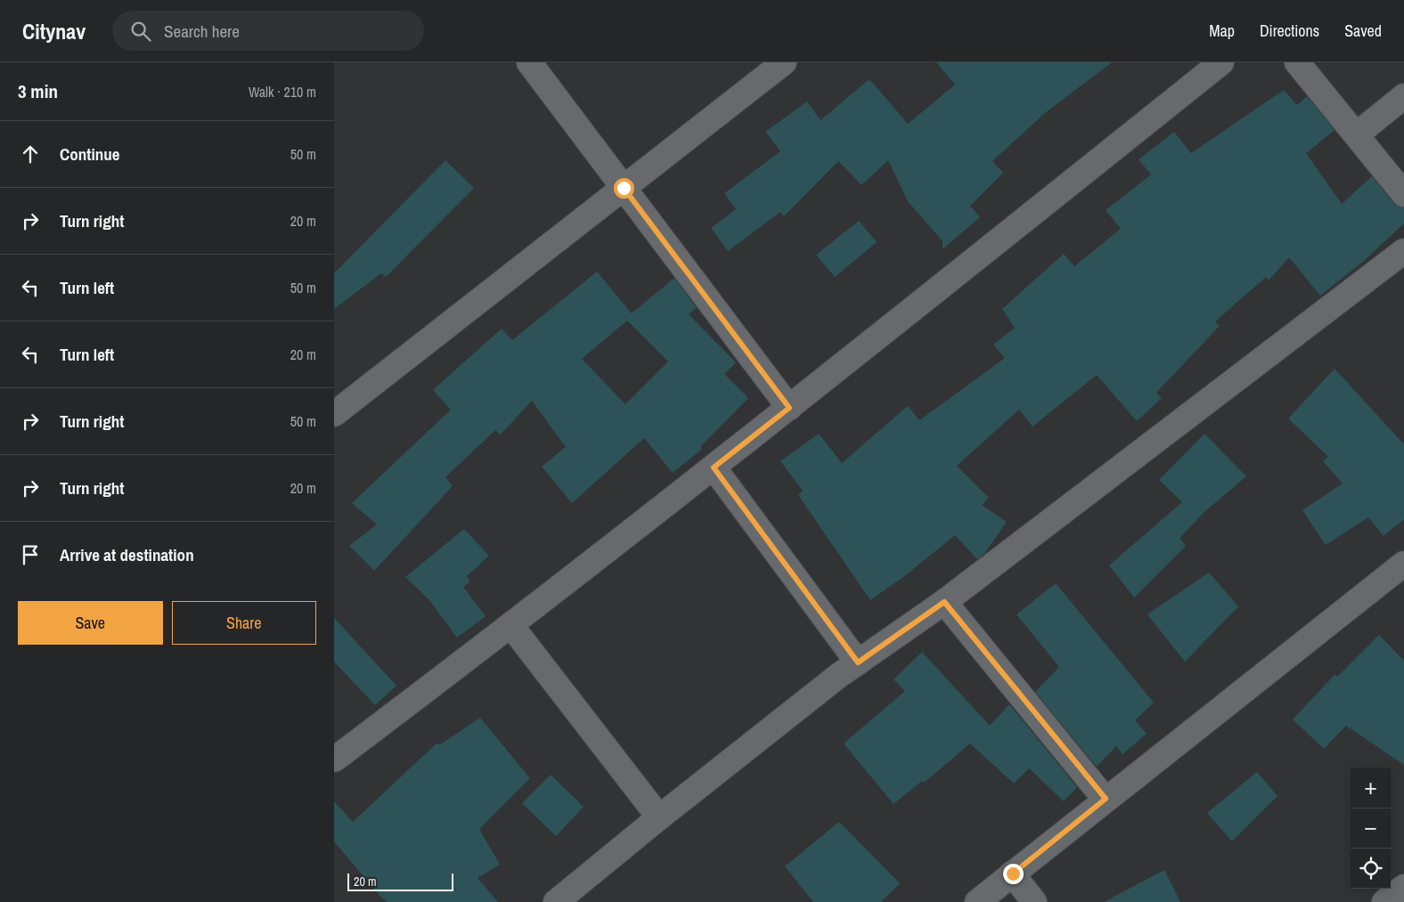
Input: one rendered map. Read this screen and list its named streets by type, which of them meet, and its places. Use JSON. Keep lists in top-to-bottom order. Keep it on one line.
{"scale_bar":"20 m","page":{"header":"Citynav","search":"Search here","nav":["Map","Directions","Saved"],"heading":["3 min","Walk · 210 m"],"list":[["Continue","50 m"],["Turn right","20 m"],["Turn left","50 m"],["Turn left","20 m"],["Turn right","50 m"],["Turn right","20 m"],"Arrive at destination"],"buttons":["Save","Share"],"map_buttons":["+","−"],"scale":"20 m"}}
